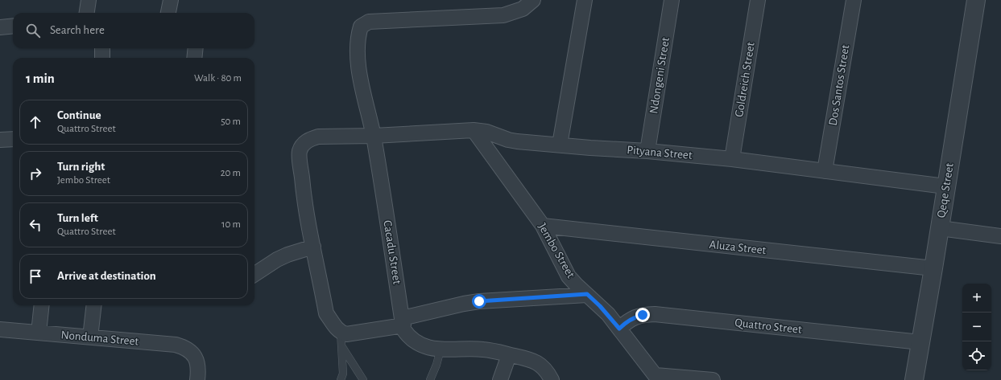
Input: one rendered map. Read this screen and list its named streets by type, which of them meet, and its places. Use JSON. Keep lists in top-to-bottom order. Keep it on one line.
{"streets":{"street":["Ndongeni Street","Goldreich Street","Dos Santos Street","Pityana Street","Qeqe Street","Aluza Street","Jembo Street","Cacadu Street","Quattro Street","Nonduma Street"]},"crossings":[["Ndongeni Street","Pityana Street"],["Goldreich Street","Pityana Street"],["Dos Santos Street","Pityana Street"],["Pityana Street","Qeqe Street"],["Pityana Street","Jembo Street"],["Pityana Street","Cacadu Street"],["Qeqe Street","Aluza Street"],["Qeqe Street","Quattro Street"],["Aluza Street","Jembo Street"],["Jembo Street","Quattro Street"]],"page":{"search":"Search here","heading":["1 min","Walk · 80 m"],"list":[["Continue","Quattro Street","50 m"],["Turn right","Jembo Street","20 m"],["Turn left","Quattro Street","10 m"],"Arrive at destination"],"map_buttons":["+","−"]}}
